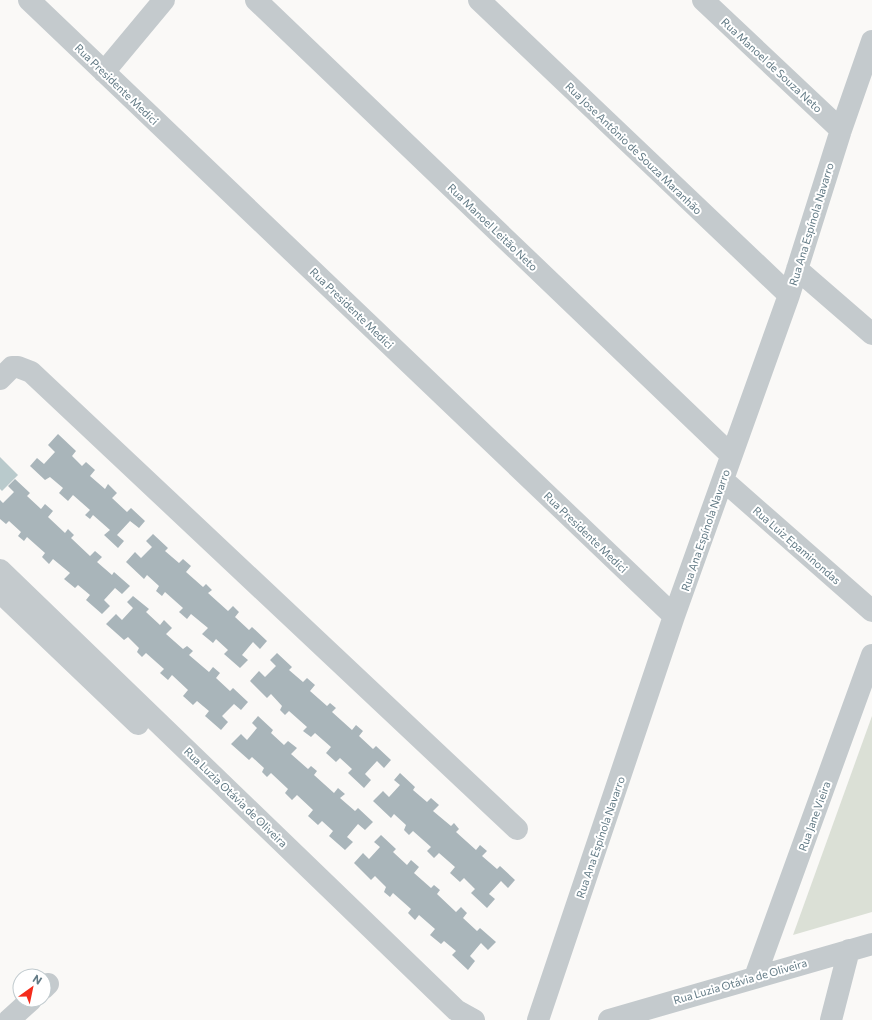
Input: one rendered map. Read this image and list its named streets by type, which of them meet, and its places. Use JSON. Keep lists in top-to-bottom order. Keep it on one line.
{"streets":{"street":["Rua Manoel de Souza Neto","Rua Presidente Medici","Rua Jose Antônio de Souza Maranhão","Rua Ana Espínola Navarro","Rua Manoel Leitão Neto","Rua Luiz Epaminondas","Rua Luzia Otávia de Oliveira","Rua Jane Vieira"]},"crossings":[["Rua Manoel de Souza Neto","Rua Ana Espínola Navarro"],["Rua Presidente Medici","Rua Ana Espínola Navarro"],["Rua Jose Antônio de Souza Maranhão","Rua Ana Espínola Navarro"],["Rua Ana Espínola Navarro","Rua Manoel Leitão Neto"],["Rua Ana Espínola Navarro","Rua Luiz Epaminondas"],["Rua Luzia Otávia de Oliveira","Rua Jane Vieira"]],"north":"top right"}
